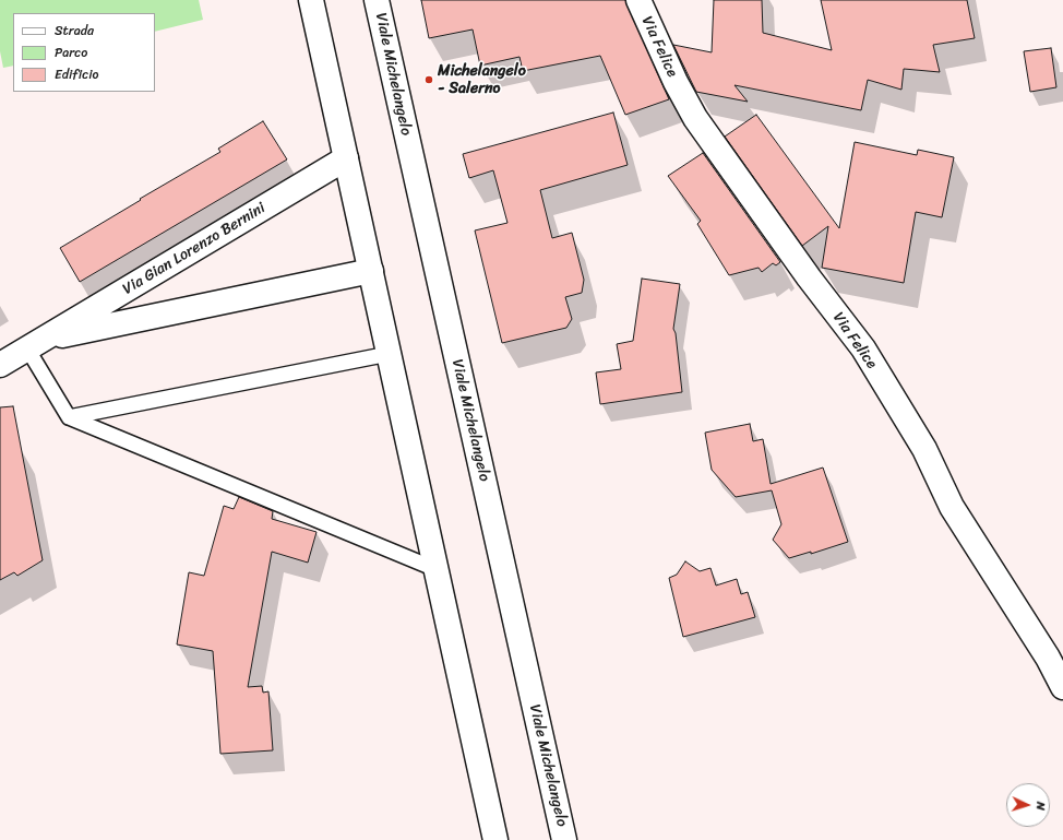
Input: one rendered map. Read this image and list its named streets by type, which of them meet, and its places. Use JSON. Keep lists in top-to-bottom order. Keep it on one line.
{"streets":{"street":["Via Felice","Viale Michelangelo","Via Gian Lorenzo Bernini"]},"places":["Michelangelo - Salerno"],"legend":["Strada","Parco","Edificio"],"north":"right"}
